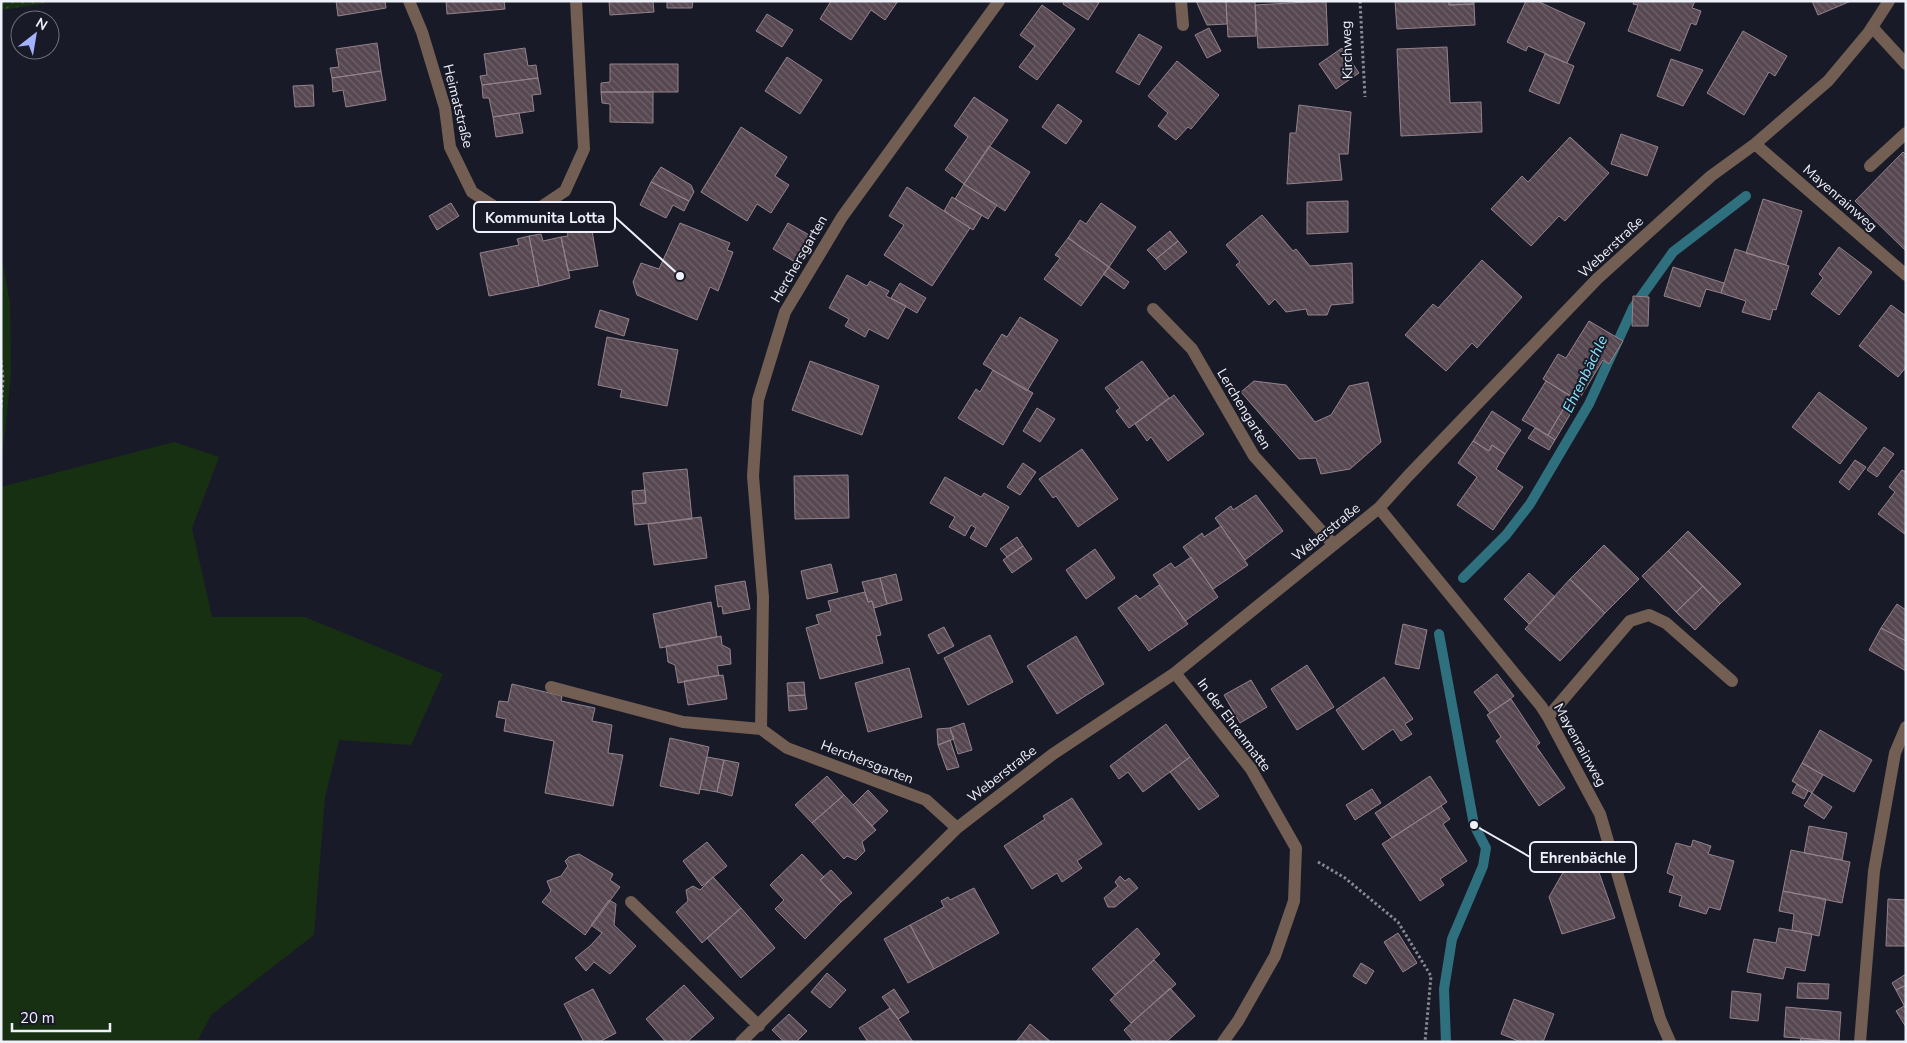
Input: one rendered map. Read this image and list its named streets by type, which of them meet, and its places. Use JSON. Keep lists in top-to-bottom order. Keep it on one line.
{"streets":{"street":["Heimatstraße","Mayenrainweg","Weberstraße","Herchersgarten","Lerchengarten","In der Ehrenmatte"],"path":["Kirchweg"]},"crossings":[["Mayenrainweg","Weberstraße"],["Weberstraße","Herchersgarten"],["Weberstraße","Lerchengarten"],["Weberstraße","In der Ehrenmatte"]],"water":["Ehrenbächle"],"places":["Kommunita Lotta","Ehrenbächle"],"scale_bar":"20 m","north":"top right"}
